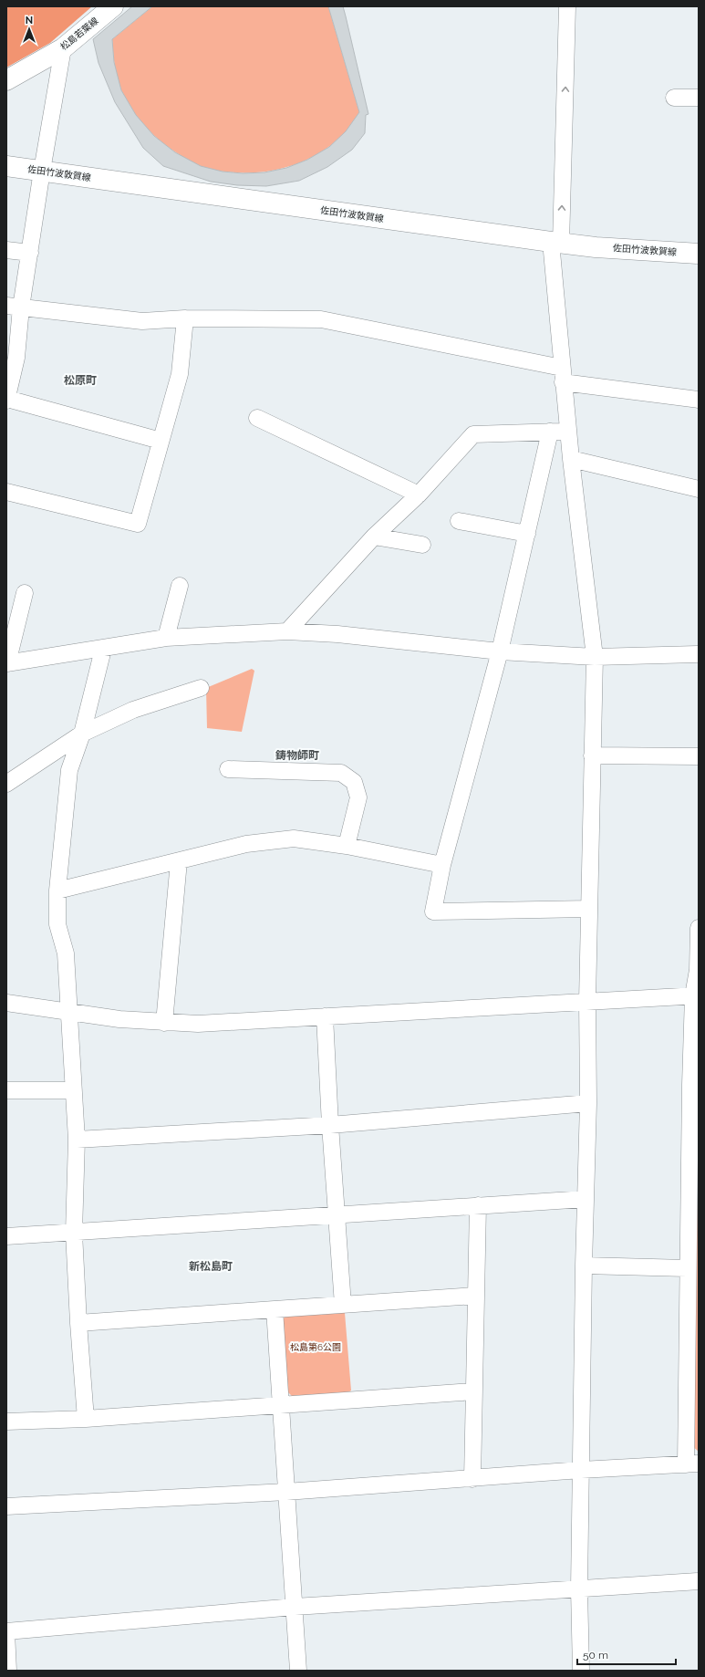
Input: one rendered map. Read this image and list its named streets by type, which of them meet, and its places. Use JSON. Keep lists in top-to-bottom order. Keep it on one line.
{"streets":{"main road":["松島若葉線","佐田竹波敦賀線"]},"districts":["松原町","鋳物師町","新松島町"],"parks":["松島第6公園"],"scale_bar":"50 m","north":"top"}
